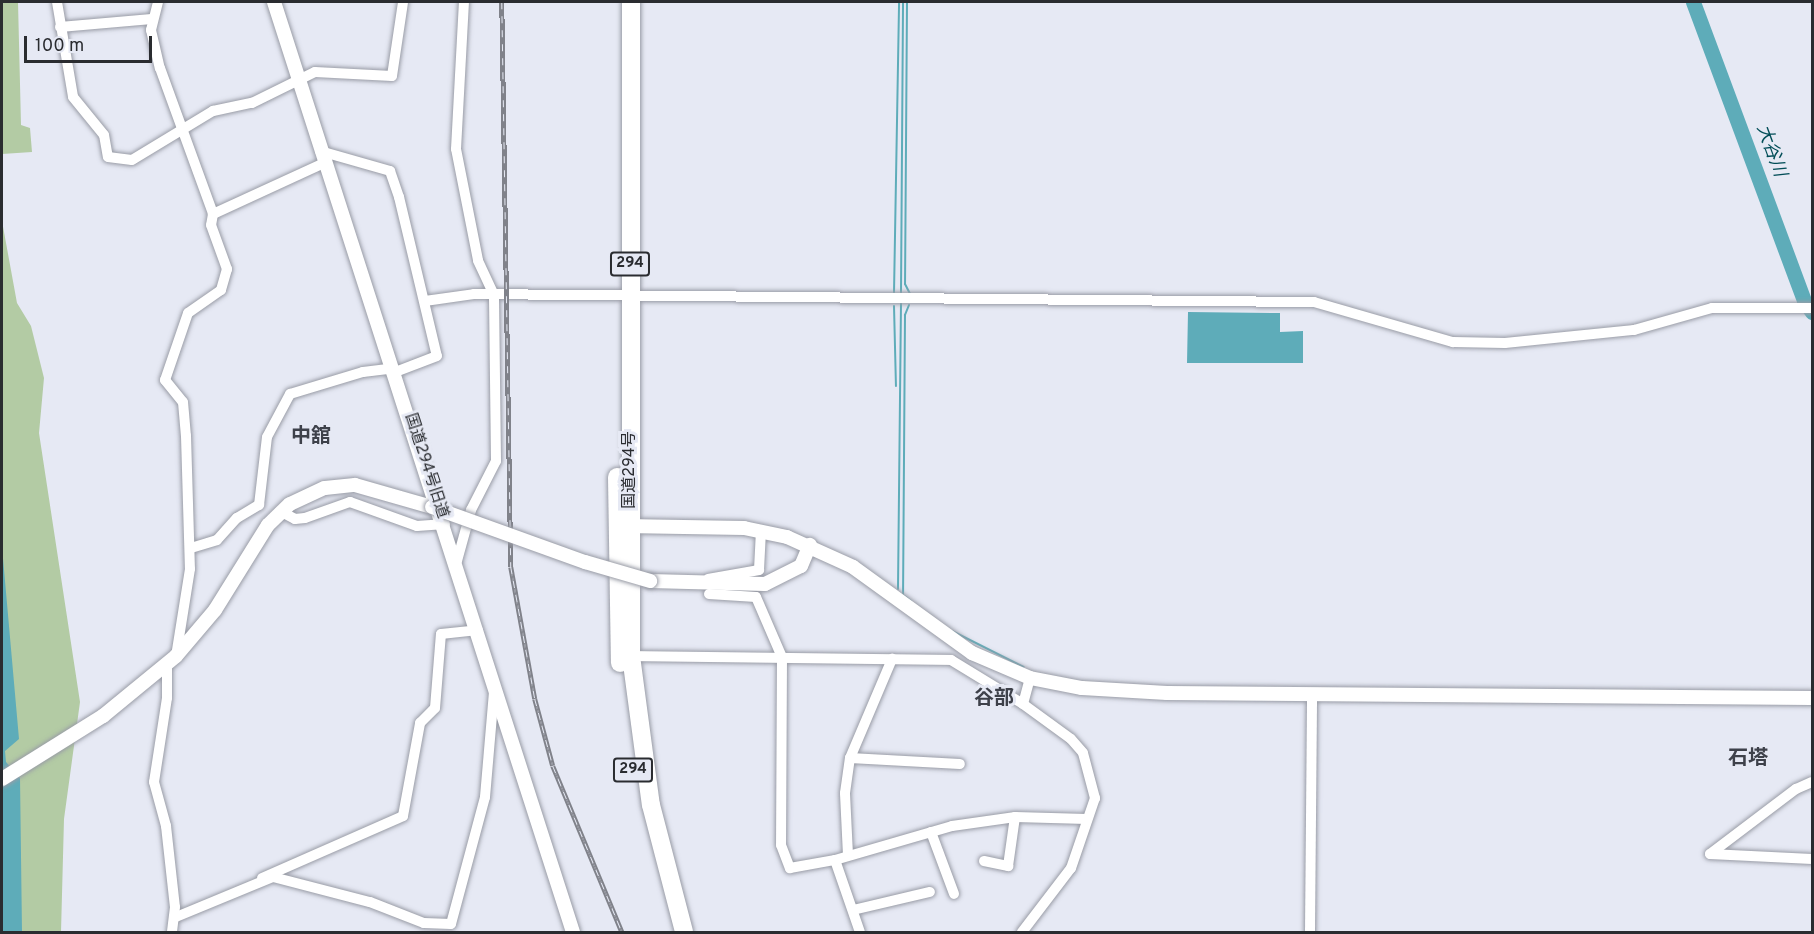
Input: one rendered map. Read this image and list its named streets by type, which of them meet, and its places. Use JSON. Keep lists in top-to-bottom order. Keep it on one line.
{"streets":{"highway":["294","国道294号"],"street":["国道294号旧道"]},"districts":["中舘","谷部","石塔"],"water":["大谷川"],"scale_bar":"100 m"}
